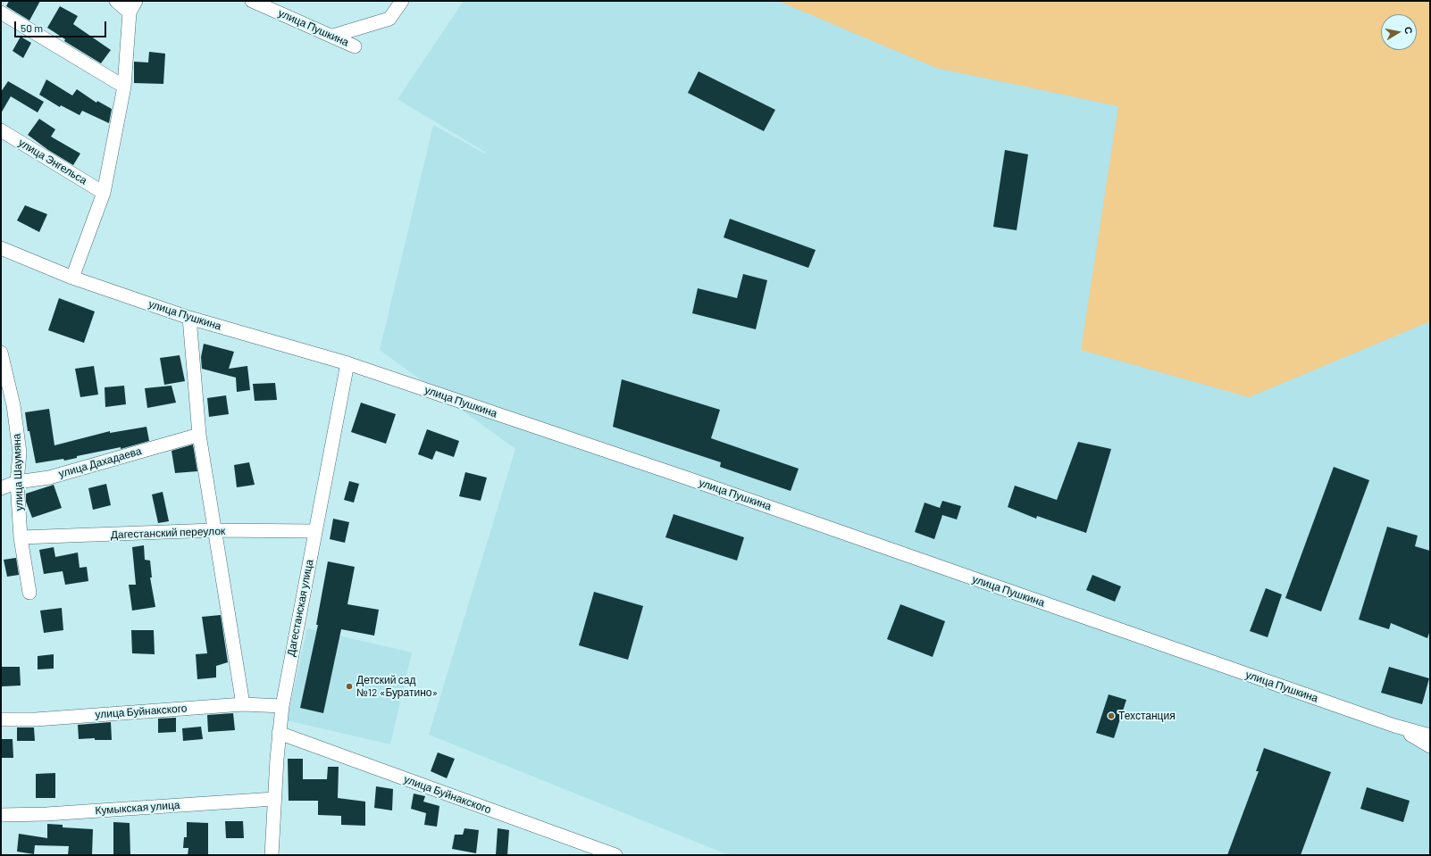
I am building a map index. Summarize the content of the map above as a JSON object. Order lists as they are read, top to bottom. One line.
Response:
{"streets":{"street":["улица Пушкина","улица Энгельса","улица Дахадаева","улица Шаумяна","Дагестанский переулок","Дагестанская улица","улица Буйнакского","Кумыкская улица"]},"crossings":[["улица Пушкина","Дагестанская улица"],["улица Дахадаева","улица Шаумяна"],["улица Шаумяна","Дагестанский переулок"],["Дагестанский переулок","Дагестанская улица"],["Дагестанская улица","улица Буйнакского"],["Дагестанская улица","Кумыкская улица"]],"places":["Детский сад №12 «Буратино»","Техстанция"],"scale_bar":"50 m","north":"right"}
